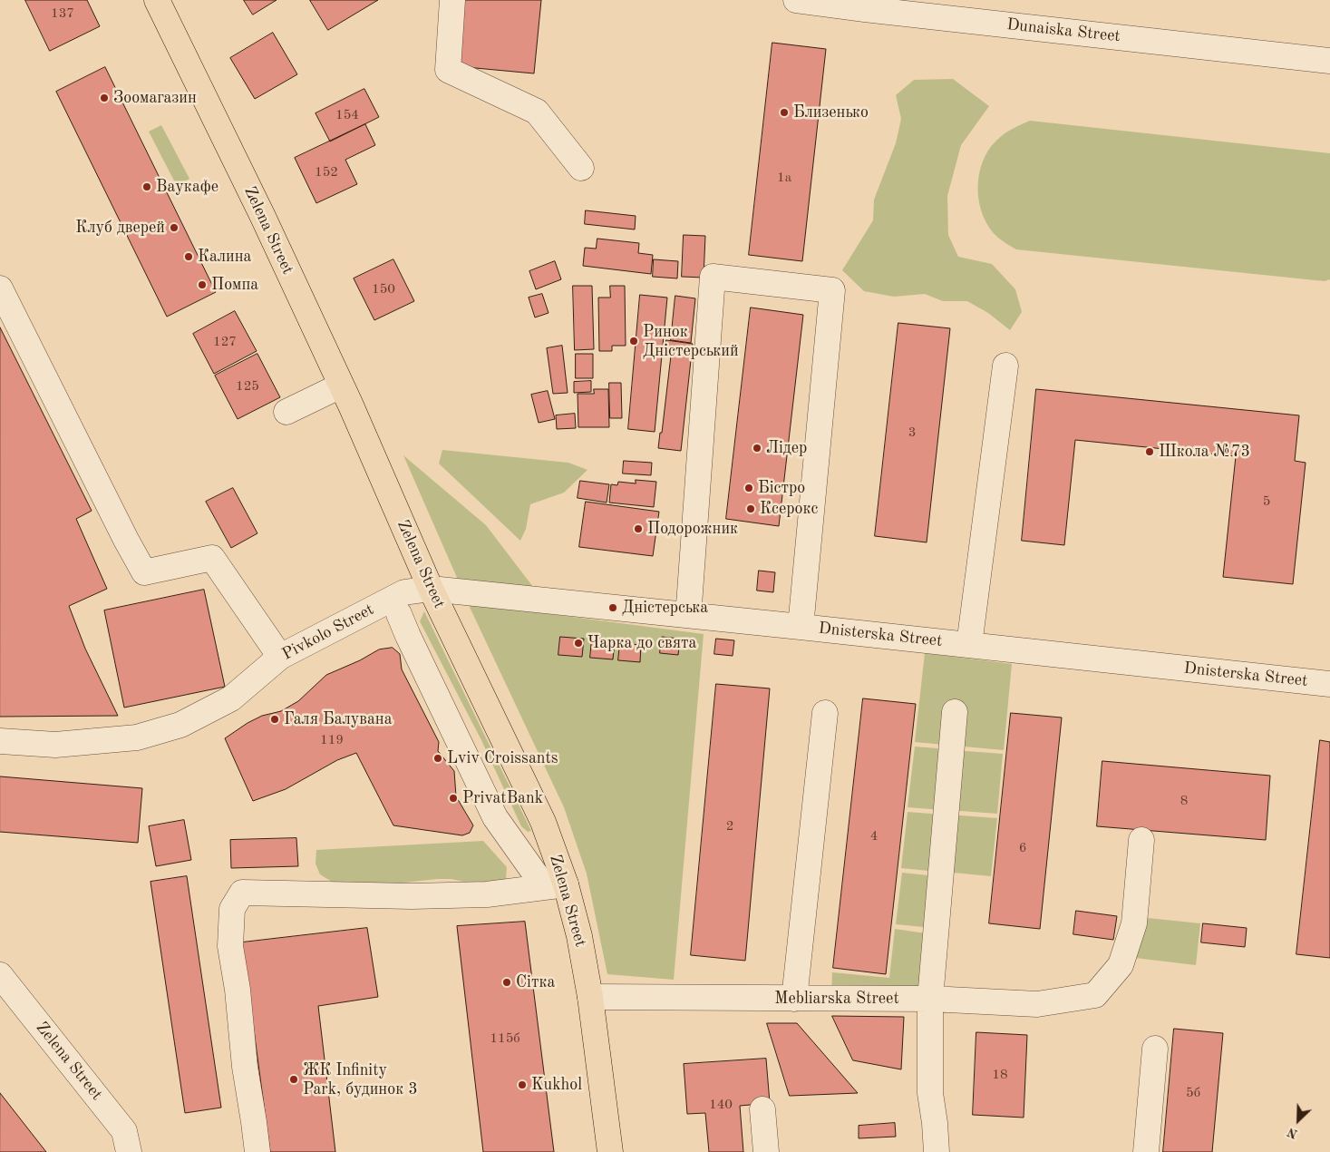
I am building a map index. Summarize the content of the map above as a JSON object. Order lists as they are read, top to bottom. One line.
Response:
{"streets":{"main road":["Zelena Street"],"street":["Dunaiska Street","Pivkolo Street","Dnisterska Street","Mebliarska Street"]},"crossings":[["Zelena Street","Pivkolo Street"],["Zelena Street","Dnisterska Street"],["Zelena Street","Mebliarska Street"],["Pivkolo Street","Dnisterska Street"]],"places":["Зоомагазин","Близенько","Ваукафе","Клуб дверей","Калина","Помпа","Ринок Дністерський","Лідер","Школа №73","Бістро","Ксерокс","Подорожник","Дністерська","Чарка до свята","Галя Балувана","Lviv Croissants","PrivatBank","Сітка","ЖК Infinity Park, будинок 3","Kukhol"],"house_numbers":["137","154","152","1а","150","127","125","3","5","119","8","2","4","6","115б","18","5б","140"],"north":"bottom left"}
